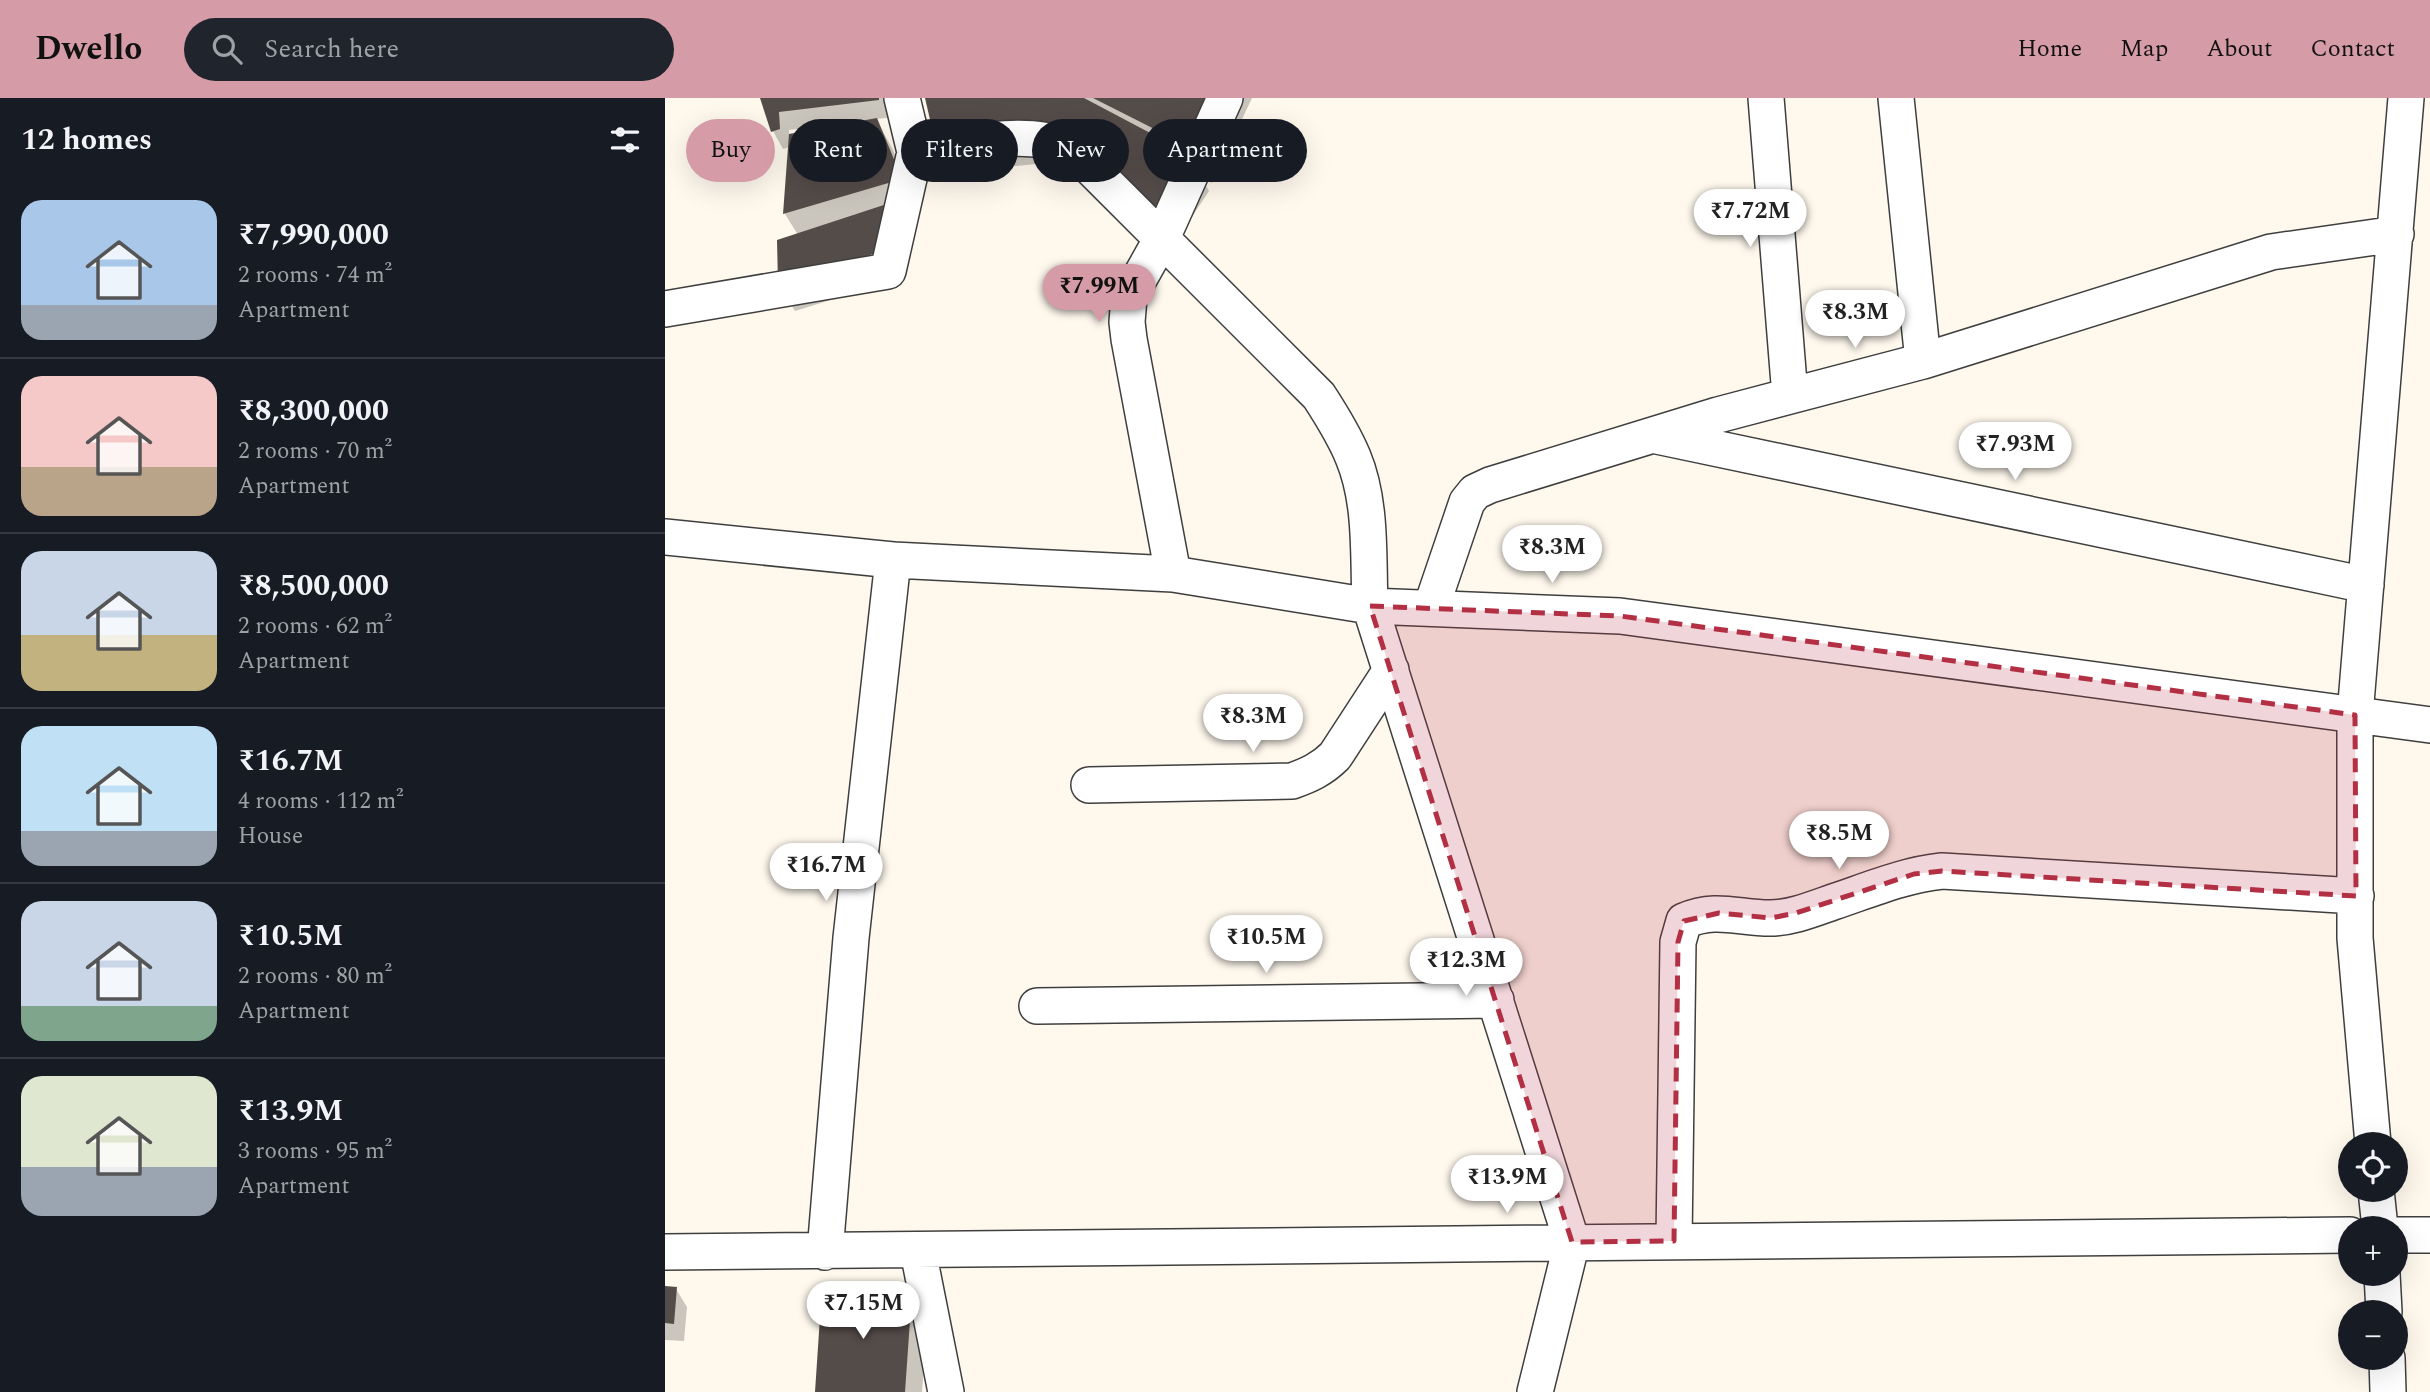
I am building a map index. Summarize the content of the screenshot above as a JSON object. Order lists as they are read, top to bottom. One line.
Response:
{"page":{"header":"Dwello","search":"Search here","nav":["Home","Map","About","Contact"],"heading":"12 homes","chip":["Buy","Rent","Filters","New","Apartment"],"list":[{"name":"₹7,990,000","note":"2 rooms · 74 m² · Apartment"},{"name":"₹8,300,000","note":"2 rooms · 70 m² · Apartment"},{"name":"₹8,500,000","note":"2 rooms · 62 m² · Apartment"},{"name":"₹16.7M","note":"4 rooms · 112 m² · House"},{"name":"₹10.5M","note":"2 rooms · 80 m² · Apartment"},{"name":"₹13.9M","note":"3 rooms · 95 m² · Apartment"}],"price":["₹7.72M","₹7.99M","₹8.3M","₹7.93M","₹8.3M","₹8.3M","₹8.5M","₹16.7M","₹10.5M","₹12.3M","₹13.9M","₹7.15M"],"map_buttons":["+","−"]}}
